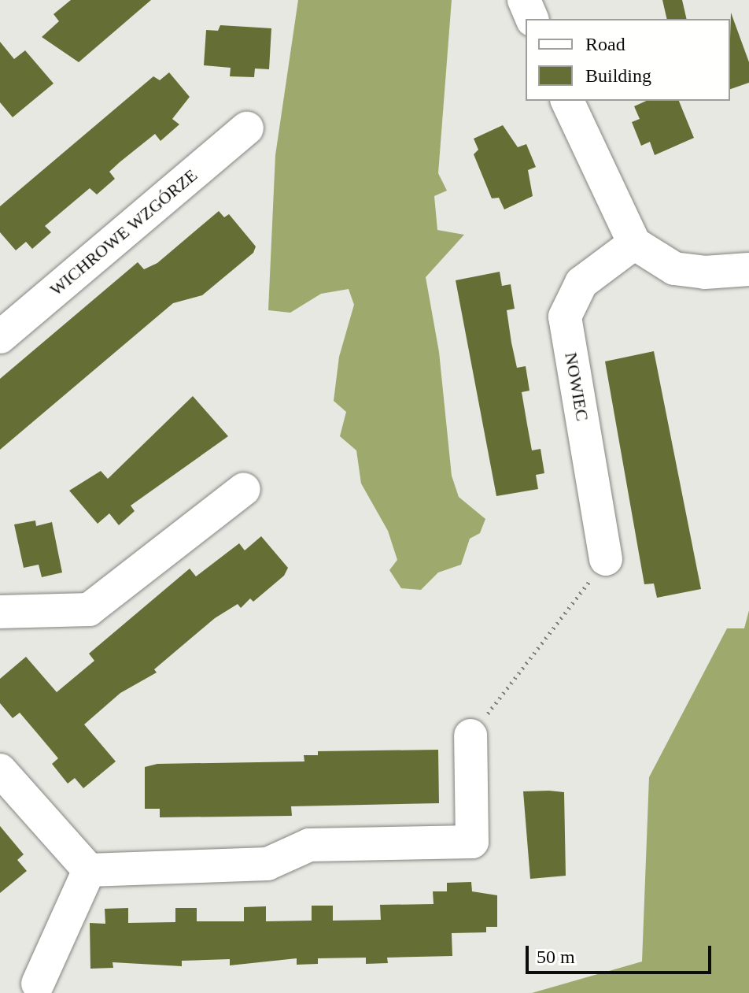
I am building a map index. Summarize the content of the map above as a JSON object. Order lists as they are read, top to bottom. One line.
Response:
{"streets":{"street":["WICHROWE WZGÓRZE","NOWIEC"]},"legend":["Road","Building"],"scale_bar":"50 m"}
